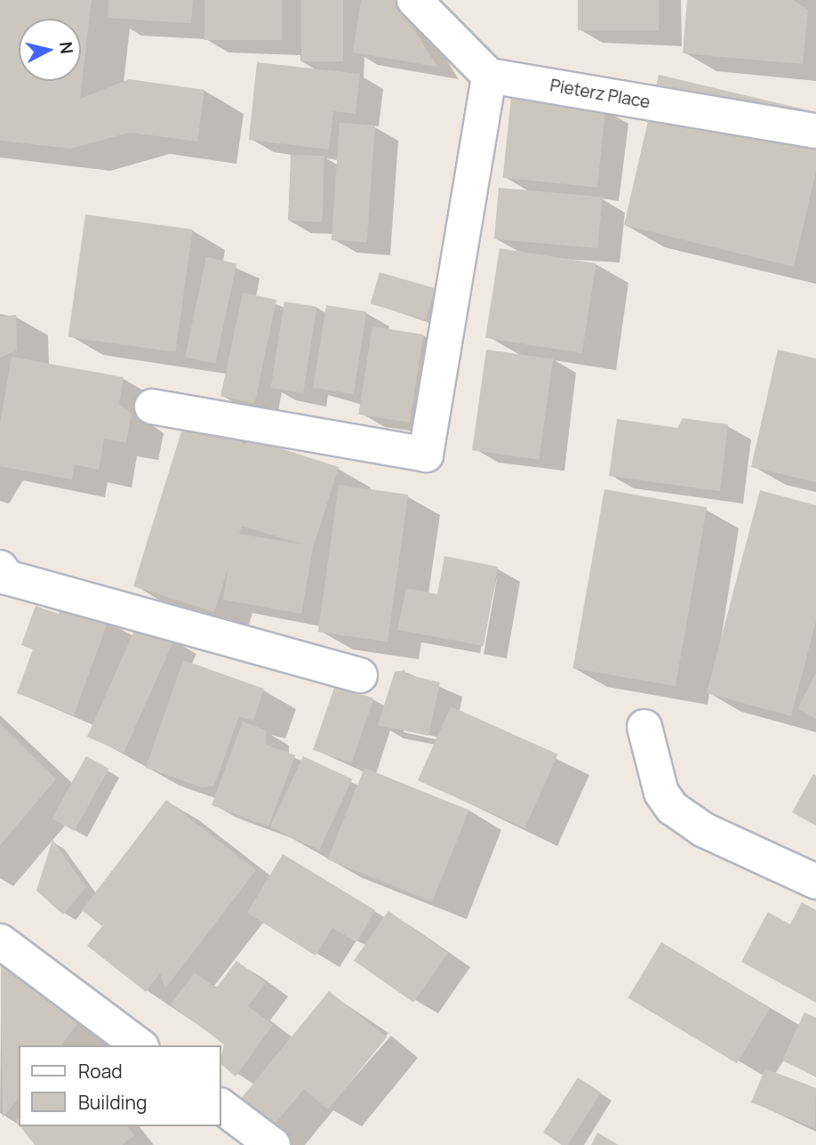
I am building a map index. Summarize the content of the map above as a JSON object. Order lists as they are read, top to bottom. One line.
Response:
{"streets":{"street":["Pieterz Place"]},"legend":["Road","Building"],"north":"right"}
